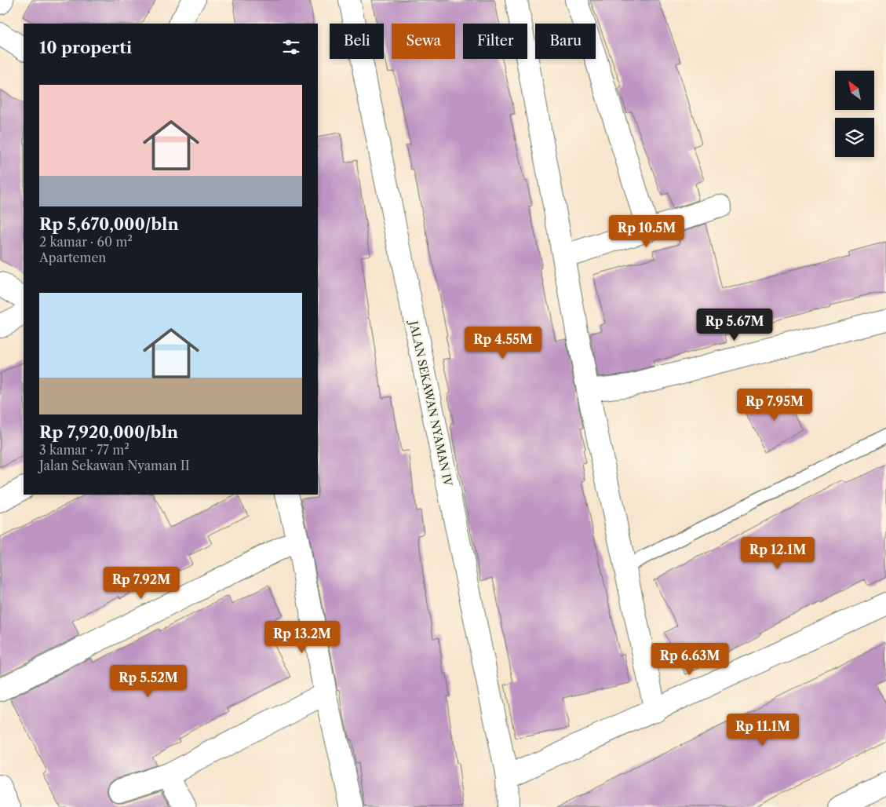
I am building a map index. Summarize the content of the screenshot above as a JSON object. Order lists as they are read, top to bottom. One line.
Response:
{"streets":{"street":["JALAN SEKAWAN NYAMAN IV"]},"north":"top left","page":{"chip":["Beli","Sewa","Filter","Baru"],"heading":"10 properti","list":[{"name":"Rp 5,670,000/bln","note":"2 kamar · 60 m² · Apartemen"},{"name":"Rp 7,920,000/bln","note":"3 kamar · 77 m² · Jalan Sekawan Nyaman II"}],"price":["Rp 10.5M","Rp 5.67M","Rp 4.55M","Rp 7.95M","Rp 12.1M","Rp 7.92M","Rp 13.2M","Rp 6.63M","Rp 5.52M","Rp 11.1M"]}}
